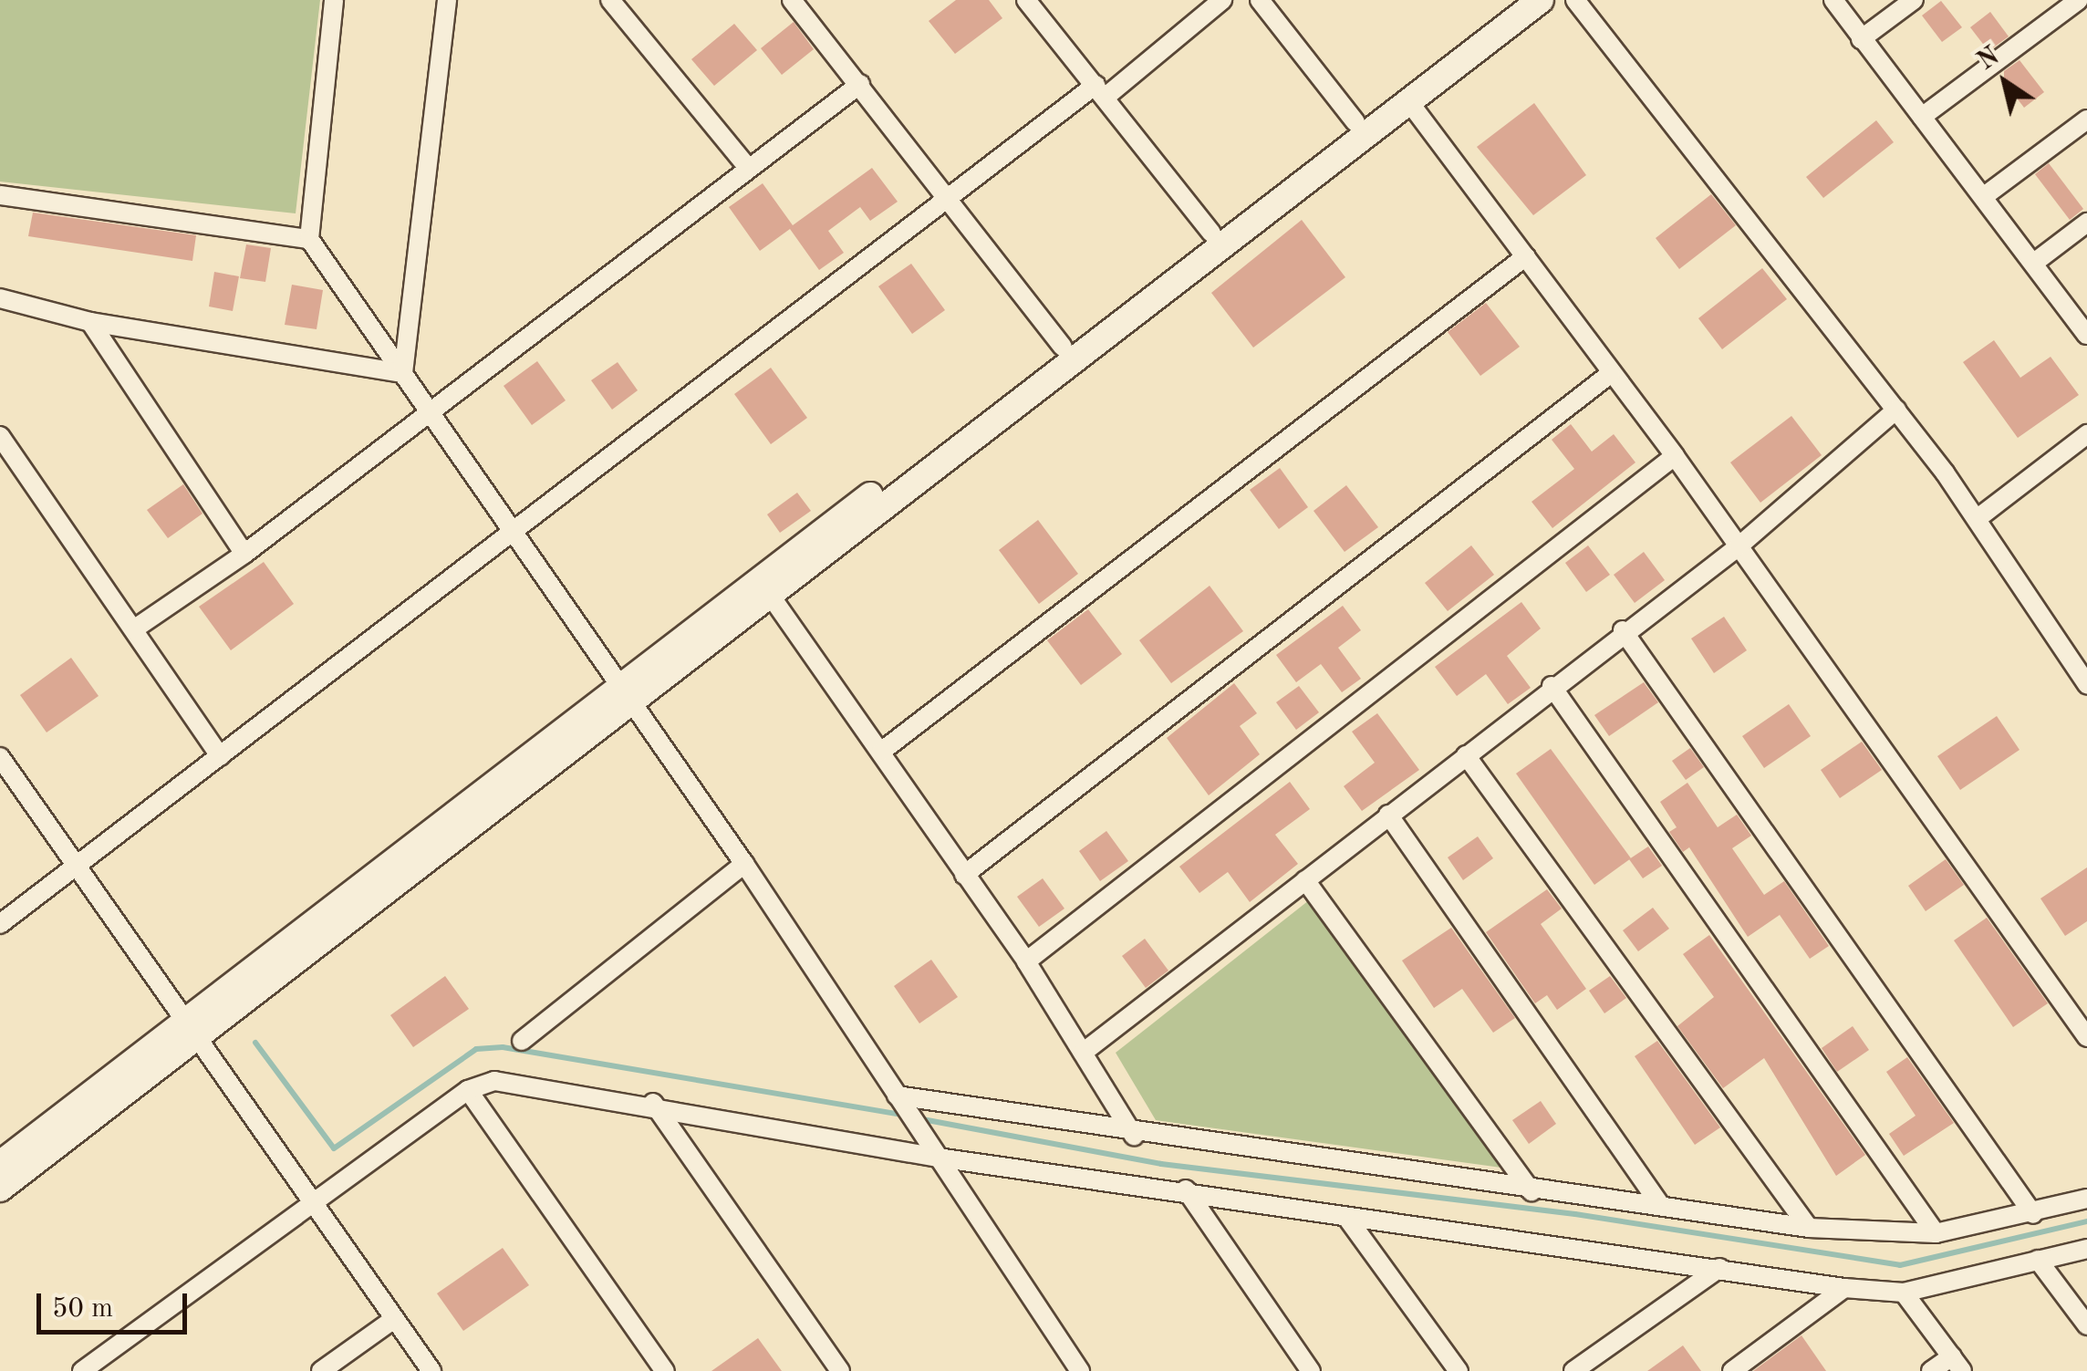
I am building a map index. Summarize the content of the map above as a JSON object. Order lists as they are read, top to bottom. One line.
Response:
{"scale_bar":"50 m","north":"top left"}
